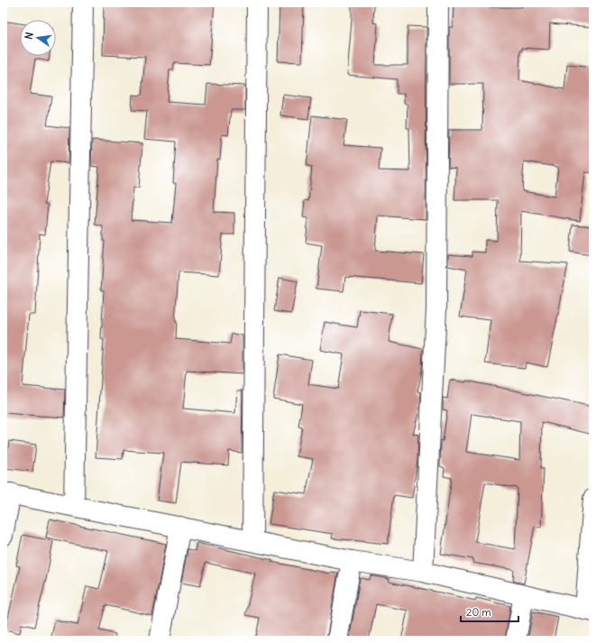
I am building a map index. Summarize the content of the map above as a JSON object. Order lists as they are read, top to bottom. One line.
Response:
{"scale_bar":"20 m","north":"left"}
